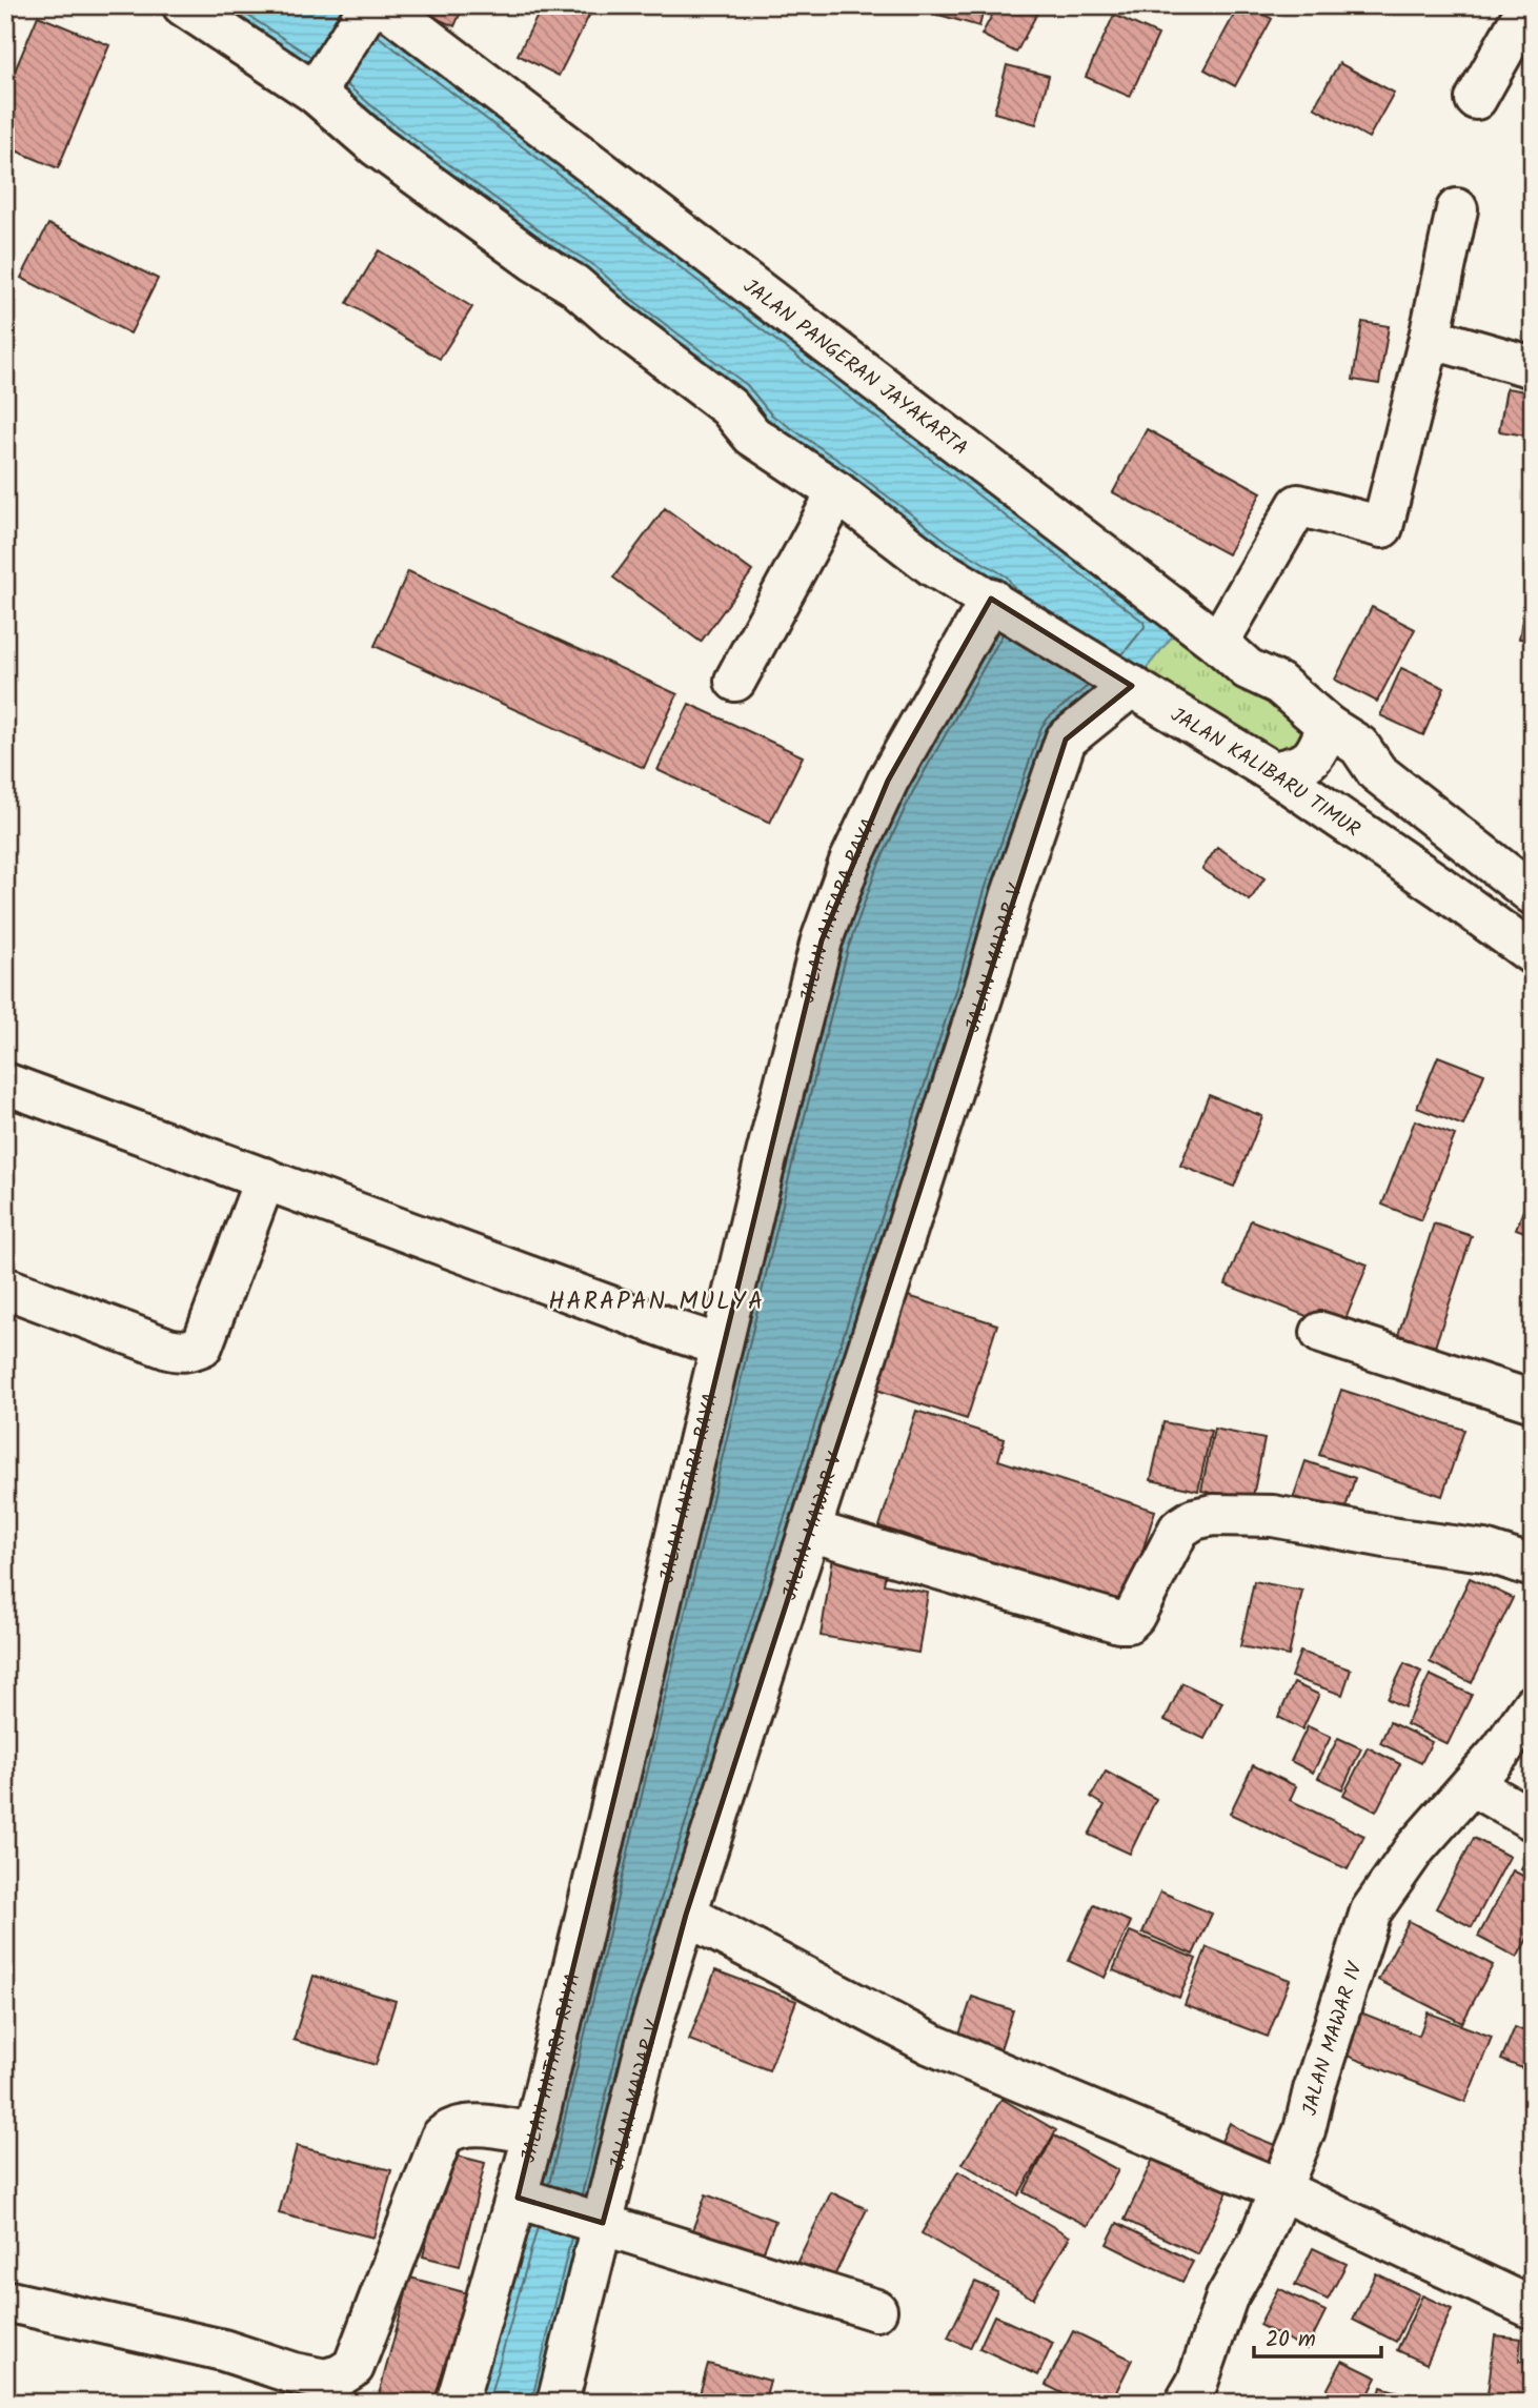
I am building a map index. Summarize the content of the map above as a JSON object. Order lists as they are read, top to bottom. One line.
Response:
{"streets":{"street":["JALAN PANGERAN JAYAKARTA","JALAN KALIBARU TIMUR","JALAN ANTARA RAYA","JALAN MAWAR V","JALAN MAWAR IV"]},"crossings":[["JALAN KALIBARU TIMUR","JALAN ANTARA RAYA"],["JALAN KALIBARU TIMUR","JALAN MAWAR V"]],"districts":["HARAPAN MULYA"],"scale_bar":"20 m"}
